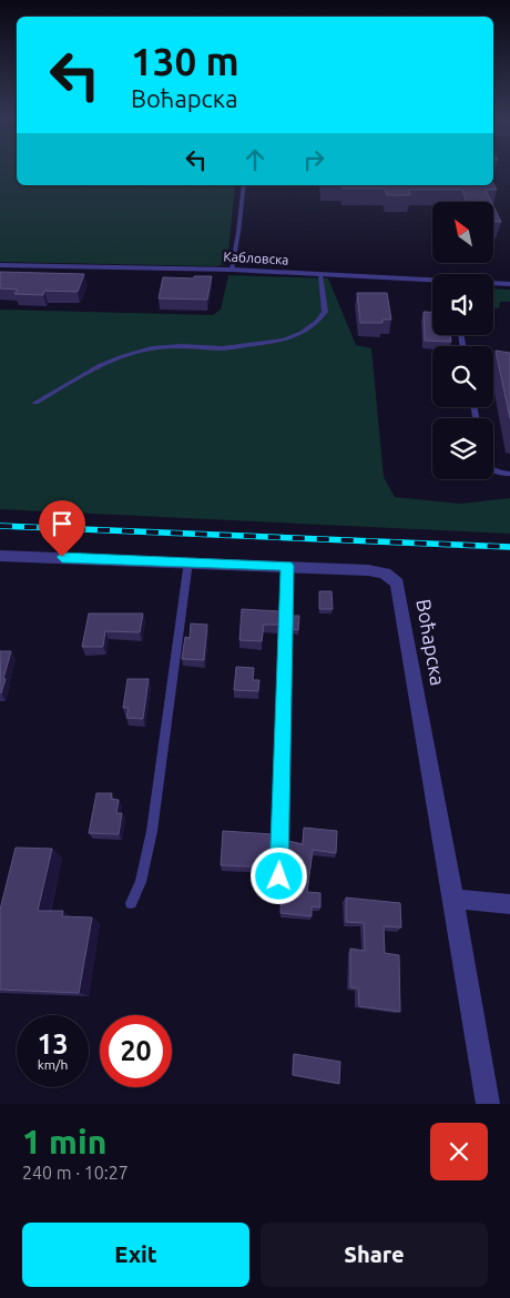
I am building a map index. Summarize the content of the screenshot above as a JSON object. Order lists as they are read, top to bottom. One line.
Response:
{"streets":{"street":["Кабловска","Воћарска"]},"north":"top left","page":{"turn":["130 m","Воћарска"],"speed":"13 km/h","limit":"20","heading":["1 min","240 m · 10:27"],"buttons":["Exit","Share"]}}
